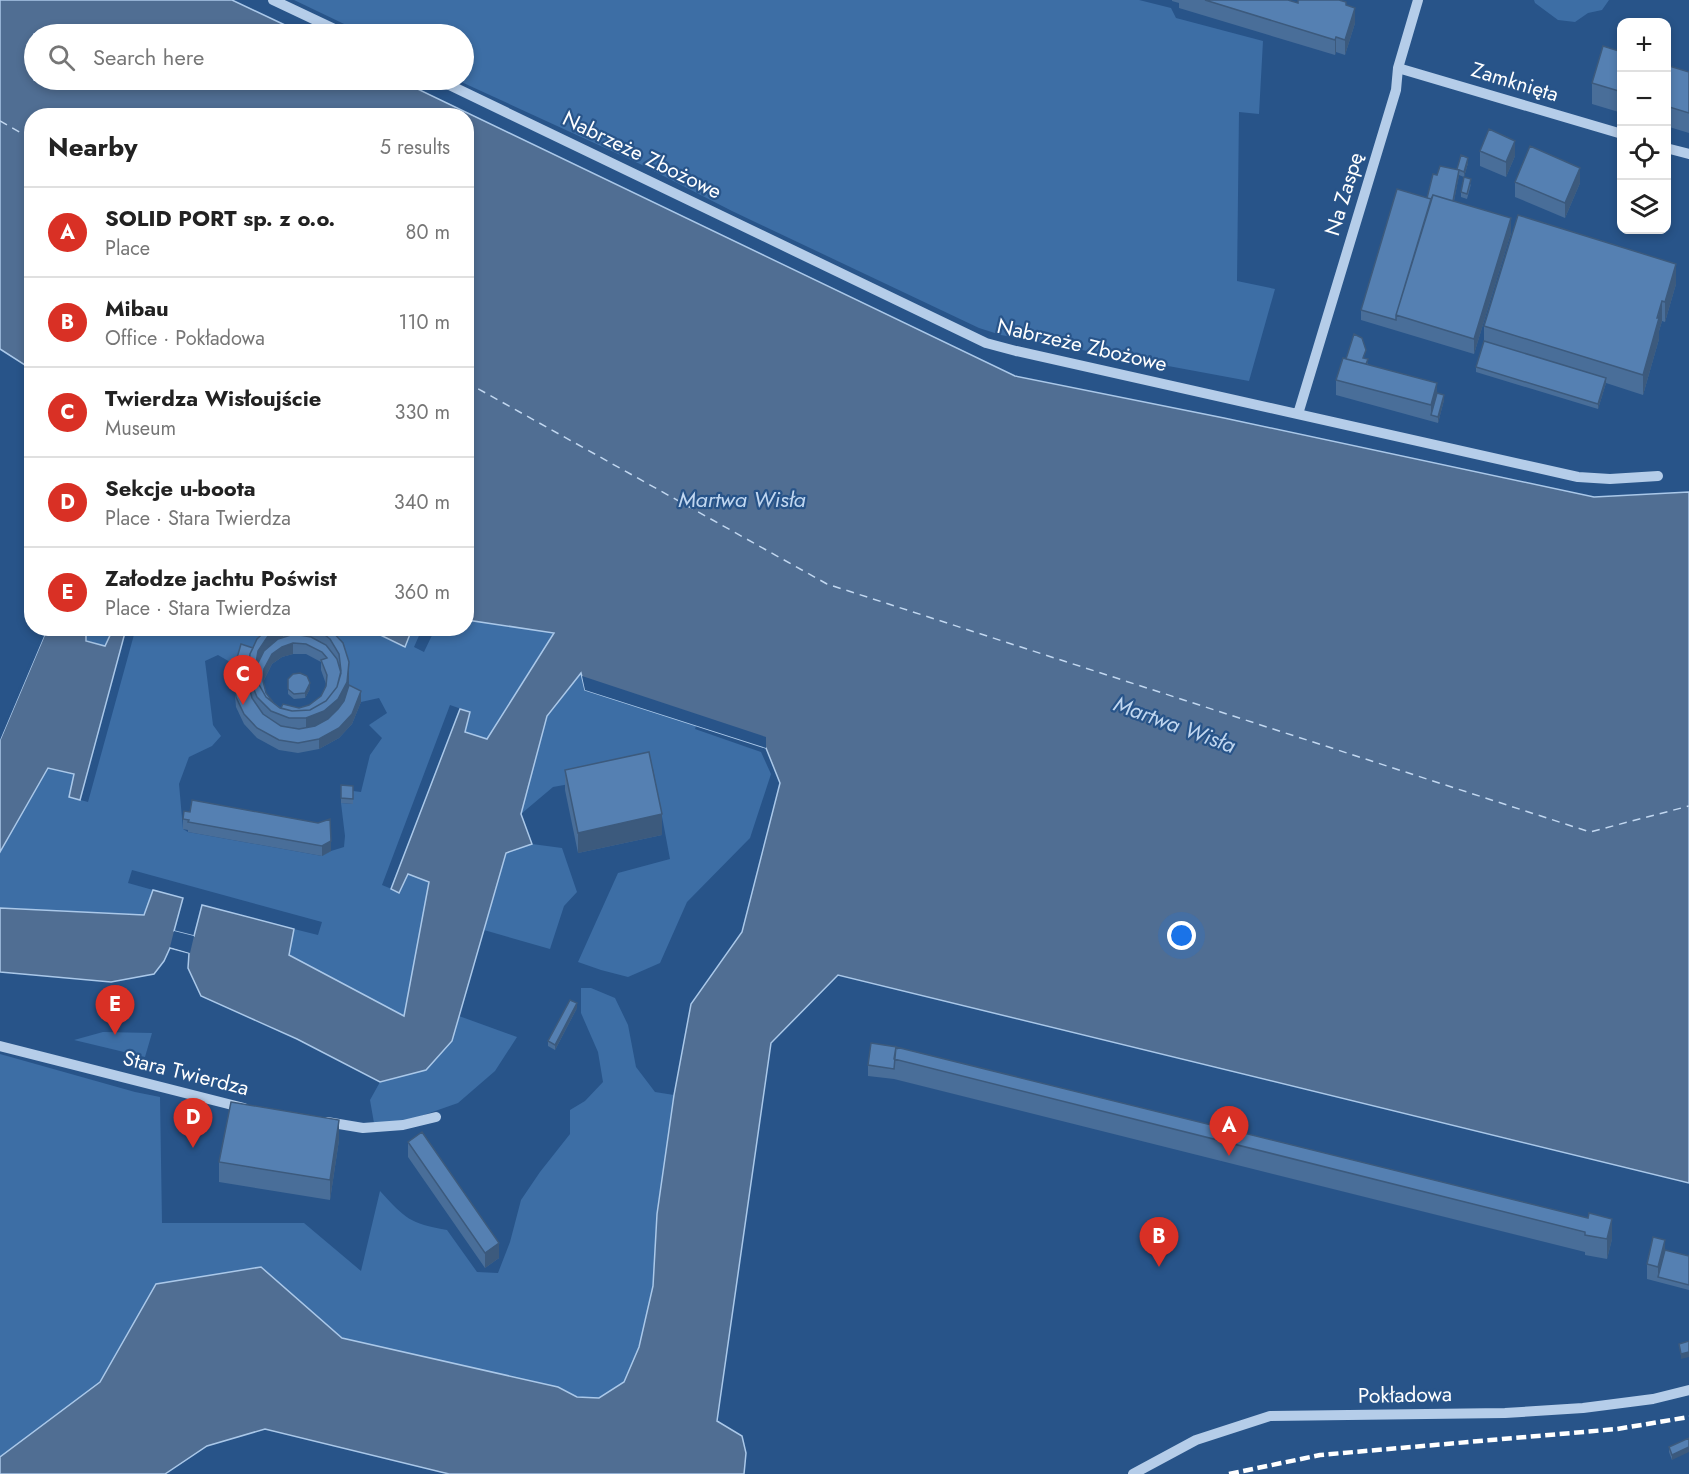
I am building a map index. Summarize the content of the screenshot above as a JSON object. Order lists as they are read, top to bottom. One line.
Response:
{"streets":{"street":["Zamknięta","Nabrzeże Zbożowe","Na Zaspę","Stara Twierdza","Pokładowa"]},"crossings":[["Zamknięta","Na Zaspę"],["Nabrzeże Zbożowe","Na Zaspę"]],"water":["Martwa Wisła"],"page":{"map_buttons":["+","−"],"search":"Search here","heading":["Nearby","5 results"],"list":[{"mark":"A","name":"SOLID PORT sp. z o.o.","note":"Place","value":"80 m"},{"mark":"B","name":"Mibau","note":"Office · Pokładowa","value":"110 m"},{"mark":"C","name":"Twierdza Wisłoujście","note":"Museum","value":"330 m"},{"mark":"D","name":"Sekcje u-boota","note":"Place · Stara Twierdza","value":"340 m"},{"mark":"E","name":"Załodze jachtu Poświst","note":"Place · Stara Twierdza","value":"360 m"}],"pins":["C","E","D","A","B"]}}
